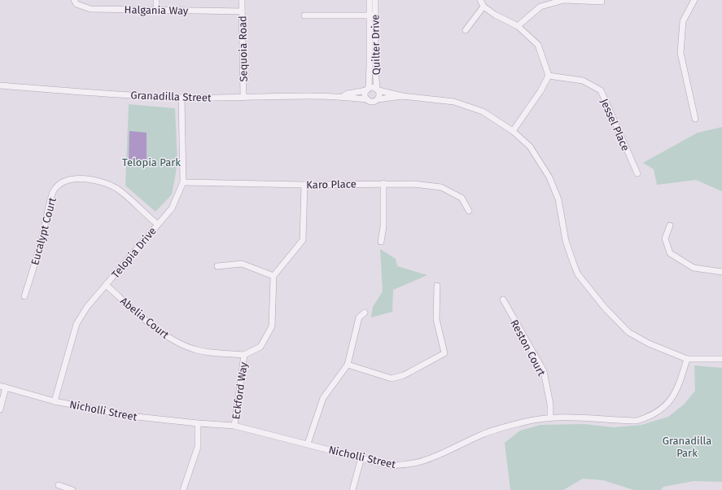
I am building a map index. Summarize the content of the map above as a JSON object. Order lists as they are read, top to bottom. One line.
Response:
{"streets":{"street":["Halgania Way","Quilter Drive","Sequoia Road","Granadilla Street","Jessel Place","Karo Place","Eucalypt Court","Telopia Drive","Abelia Court","Reston Court","Eckford Way","Nicholli Street"]},"crossings":[["Halgania Way","Sequoia Road"],["Quilter Drive","Granadilla Street"],["Sequoia Road","Granadilla Street"],["Granadilla Street","Telopia Drive"],["Karo Place","Telopia Drive"],["Eucalypt Court","Telopia Drive"],["Telopia Drive","Abelia Court"],["Telopia Drive","Nicholli Street"],["Abelia Court","Eckford Way"],["Reston Court","Nicholli Street"],["Eckford Way","Nicholli Street"]],"parks":["Telopia Park","Granadilla Park"]}
